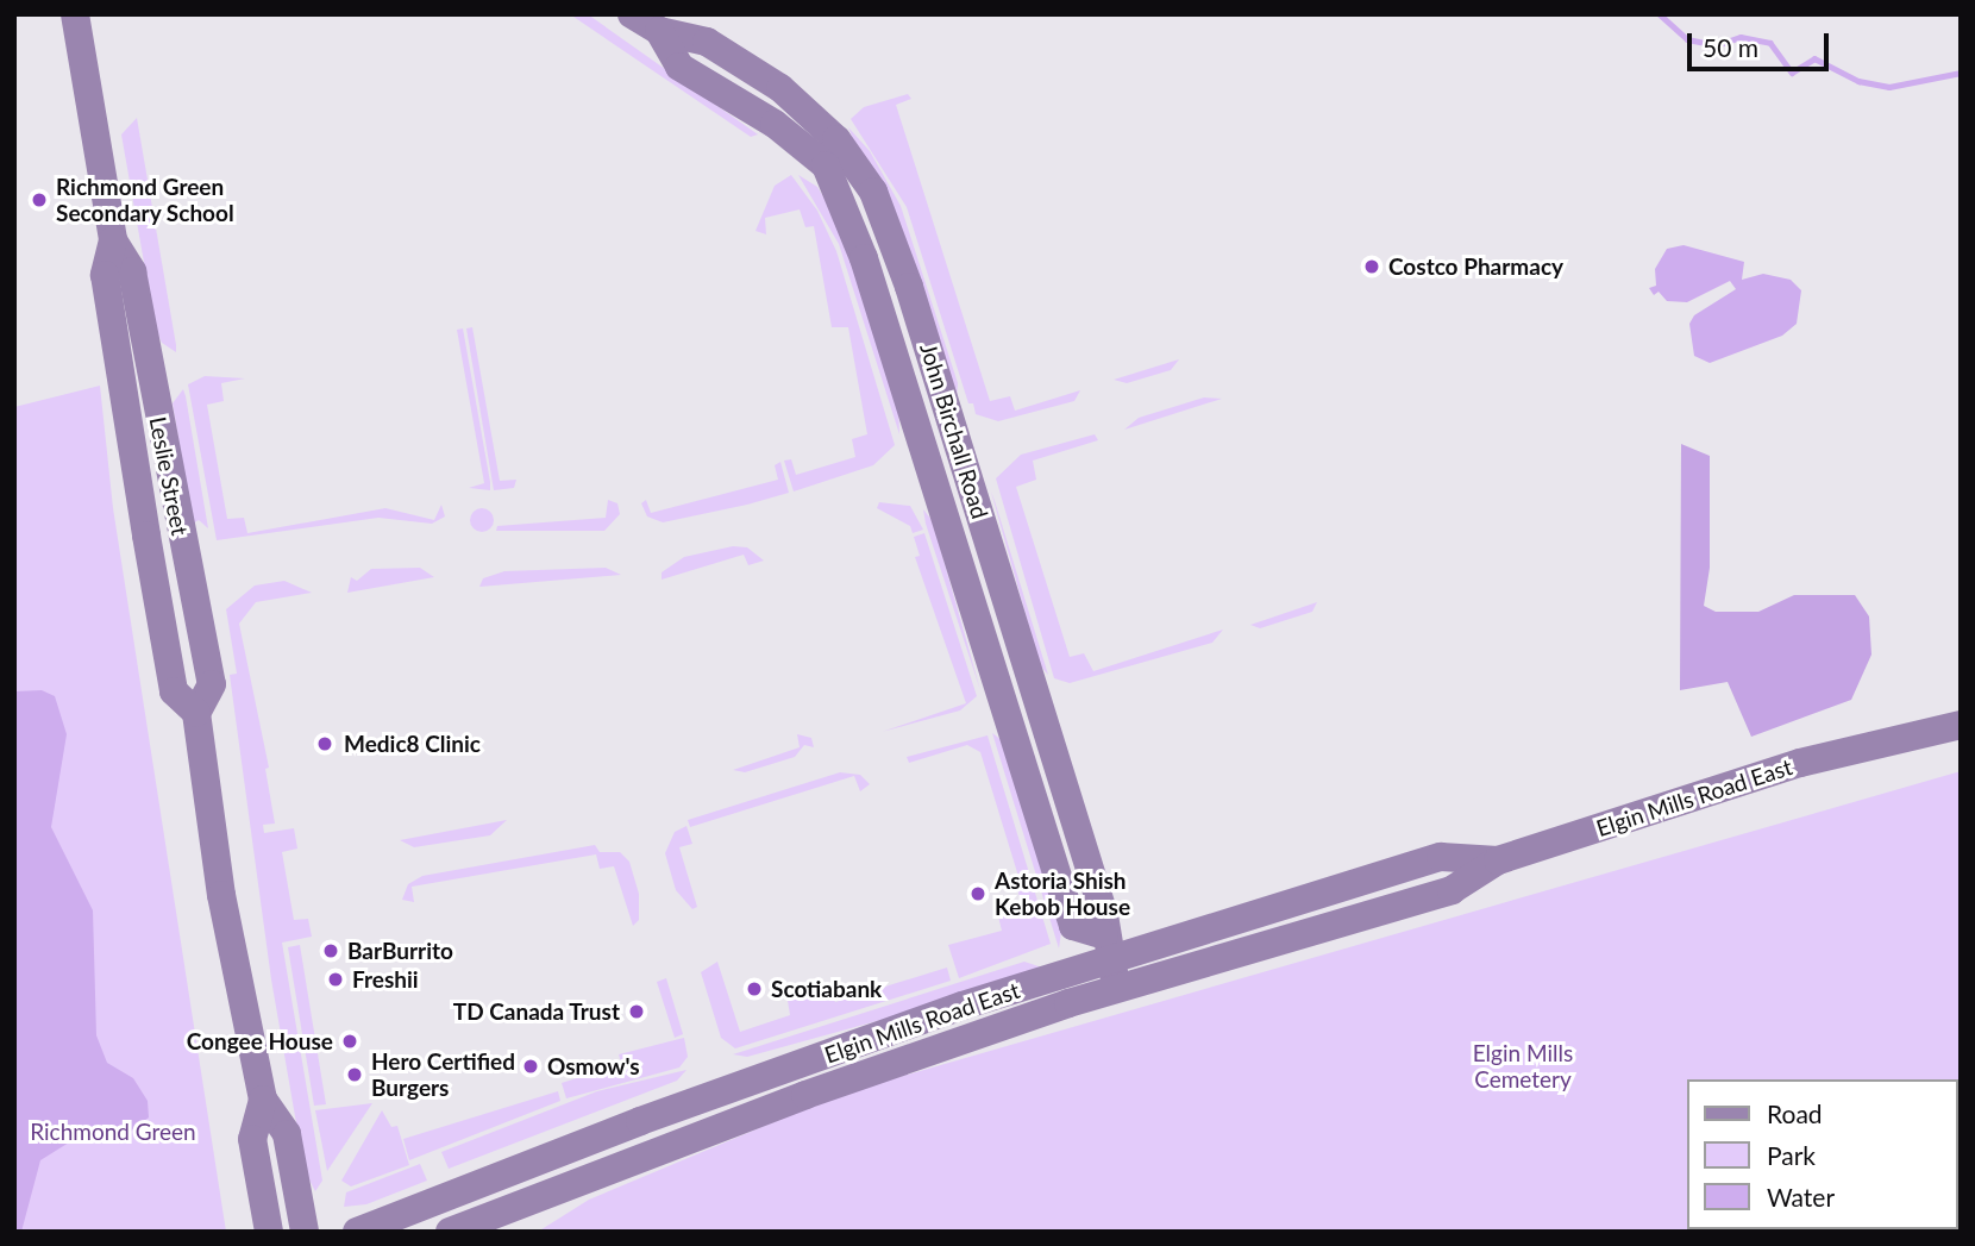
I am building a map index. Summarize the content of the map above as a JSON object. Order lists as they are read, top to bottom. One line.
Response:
{"streets":{"main road":["John Birchall Road","Leslie Street","Elgin Mills Road East"]},"crossings":[["John Birchall Road","Elgin Mills Road East"]],"parks":["Elgin Mills Cemetery","Richmond Green"],"places":["Richmond Green Secondary School","Costco Pharmacy","Medic8 Clinic","Astoria Shish Kebob House","BarBurrito","Freshii","Scotiabank","TD Canada Trust","Congee House","Osmow's","Hero Certified Burgers"],"legend":["Road","Park","Water"],"scale_bar":"50 m"}
